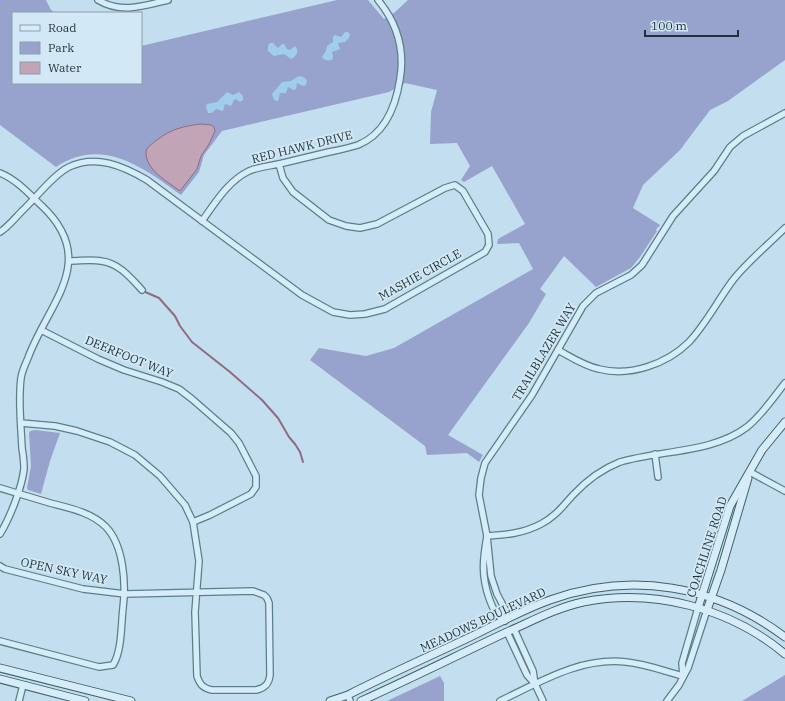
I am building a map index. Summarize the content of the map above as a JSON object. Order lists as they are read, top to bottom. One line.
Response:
{"streets":{"main road":["COACHLINE ROAD","MEADOWS BOULEVARD"],"street":["RED HAWK DRIVE","MASHIE CIRCLE","TRAILBLAZER WAY","DEERFOOT WAY","OPEN SKY WAY"]},"crossings":[["RED HAWK DRIVE","MASHIE CIRCLE"],["TRAILBLAZER WAY","MEADOWS BOULEVARD"],["COACHLINE ROAD","MEADOWS BOULEVARD"]],"legend":["Road","Park","Water"],"scale_bar":"100 m"}
